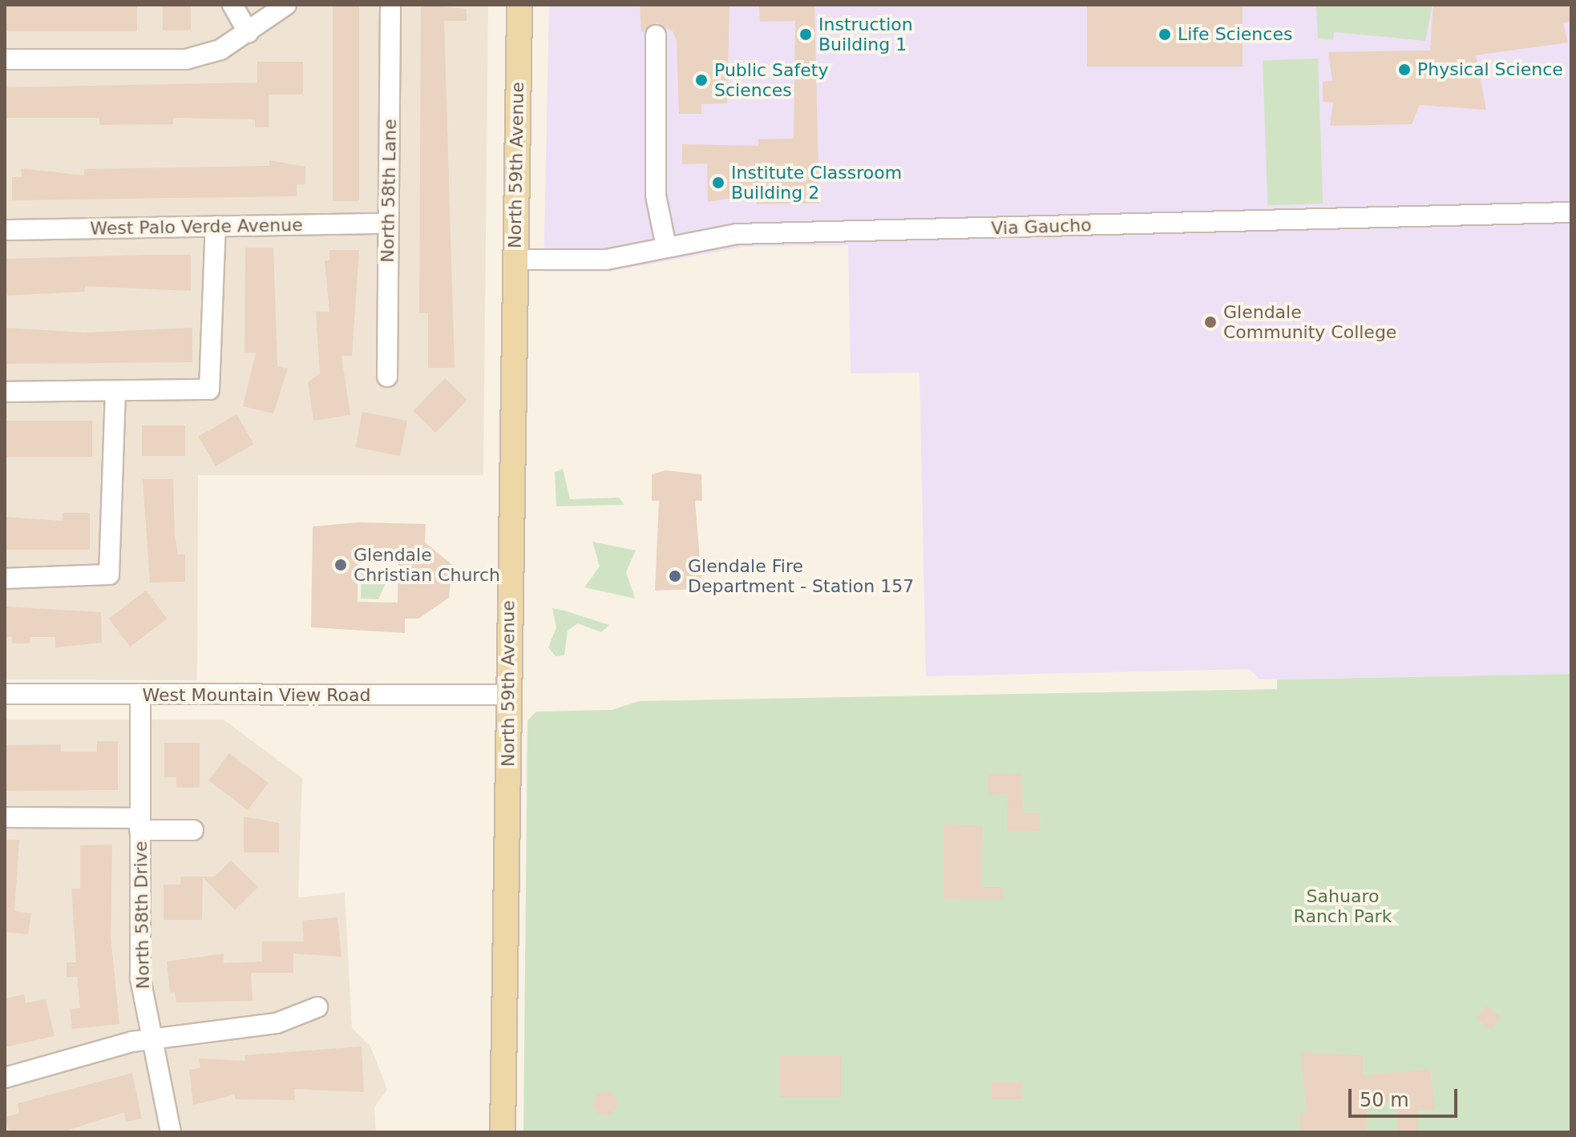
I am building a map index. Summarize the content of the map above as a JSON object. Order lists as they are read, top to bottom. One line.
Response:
{"streets":{"main road":["North 59th Avenue"],"street":["North 58th Lane","West Palo Verde Avenue","Via Gaucho","West Mountain View Road","North 58th Drive"]},"crossings":[["North 59th Avenue","Via Gaucho"],["North 59th Avenue","West Mountain View Road"],["North 58th Lane","West Palo Verde Avenue"],["West Mountain View Road","North 58th Drive"]],"parks":["Sahuaro Ranch Park"],"places":["Instruction Building 1","Life Sciences","Physical Science","Public Safety Sciences","Institute Classroom Building 2","Glendale Community College","Glendale Christian Church","Glendale Fire Department - Station 157"],"scale_bar":"50 m"}
